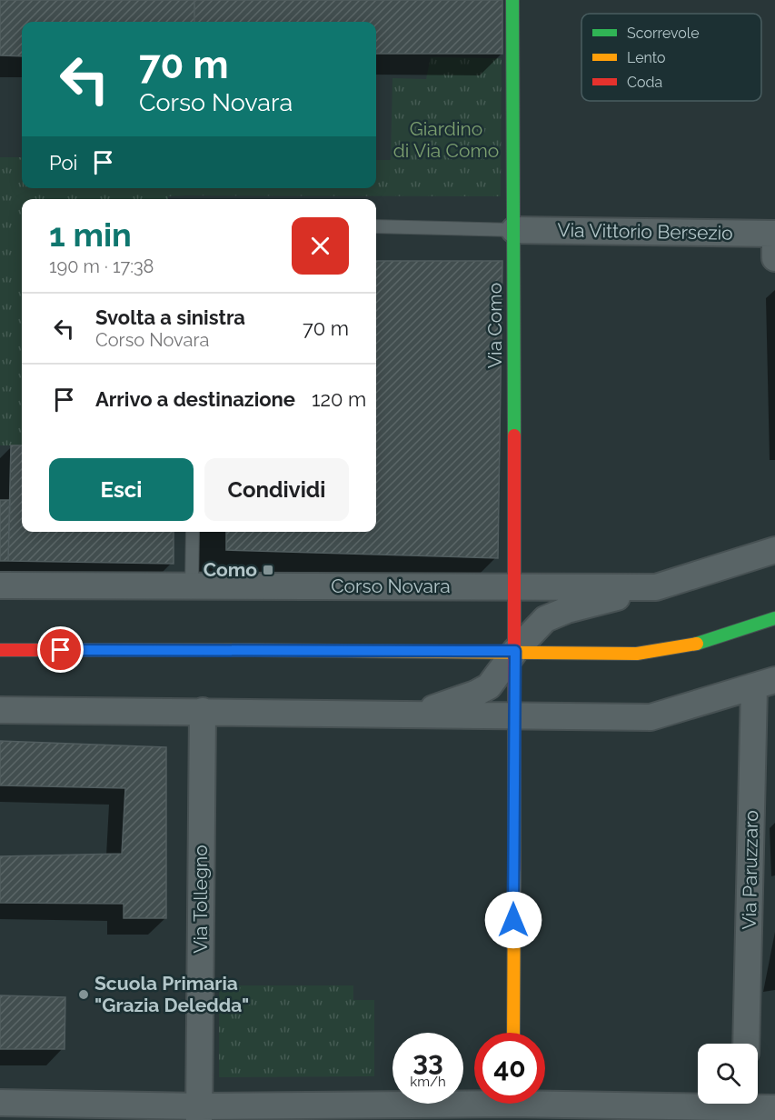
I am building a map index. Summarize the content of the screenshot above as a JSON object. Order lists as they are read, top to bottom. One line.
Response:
{"streets":{"street":["Via Vittorio Bersezio","Via Como","Corso Novara","Via Paruzzaro","Via Tollegno"]},"crossings":[["Via Vittorio Bersezio","Via Como"],["Via Como","Corso Novara"]],"parks":["Giardino di Via Como"],"places":{"transit":["Como"],"other":["Scuola Primaria \"Grazia Deledda\""]},"legend":["Scorrevole","Lento","Coda"],"page":{"turn":["70 m","Corso Novara"],"then":"Poi","heading":["1 min","190 m · 17:38"],"list":[{"name":"Svolta a sinistra","note":"Corso Novara","value":"70 m"},{"name":"Arrivo a destinazione","value":"120 m"}],"buttons":["Esci","Condividi"],"speed":"33 km/h","limit":"40"}}
